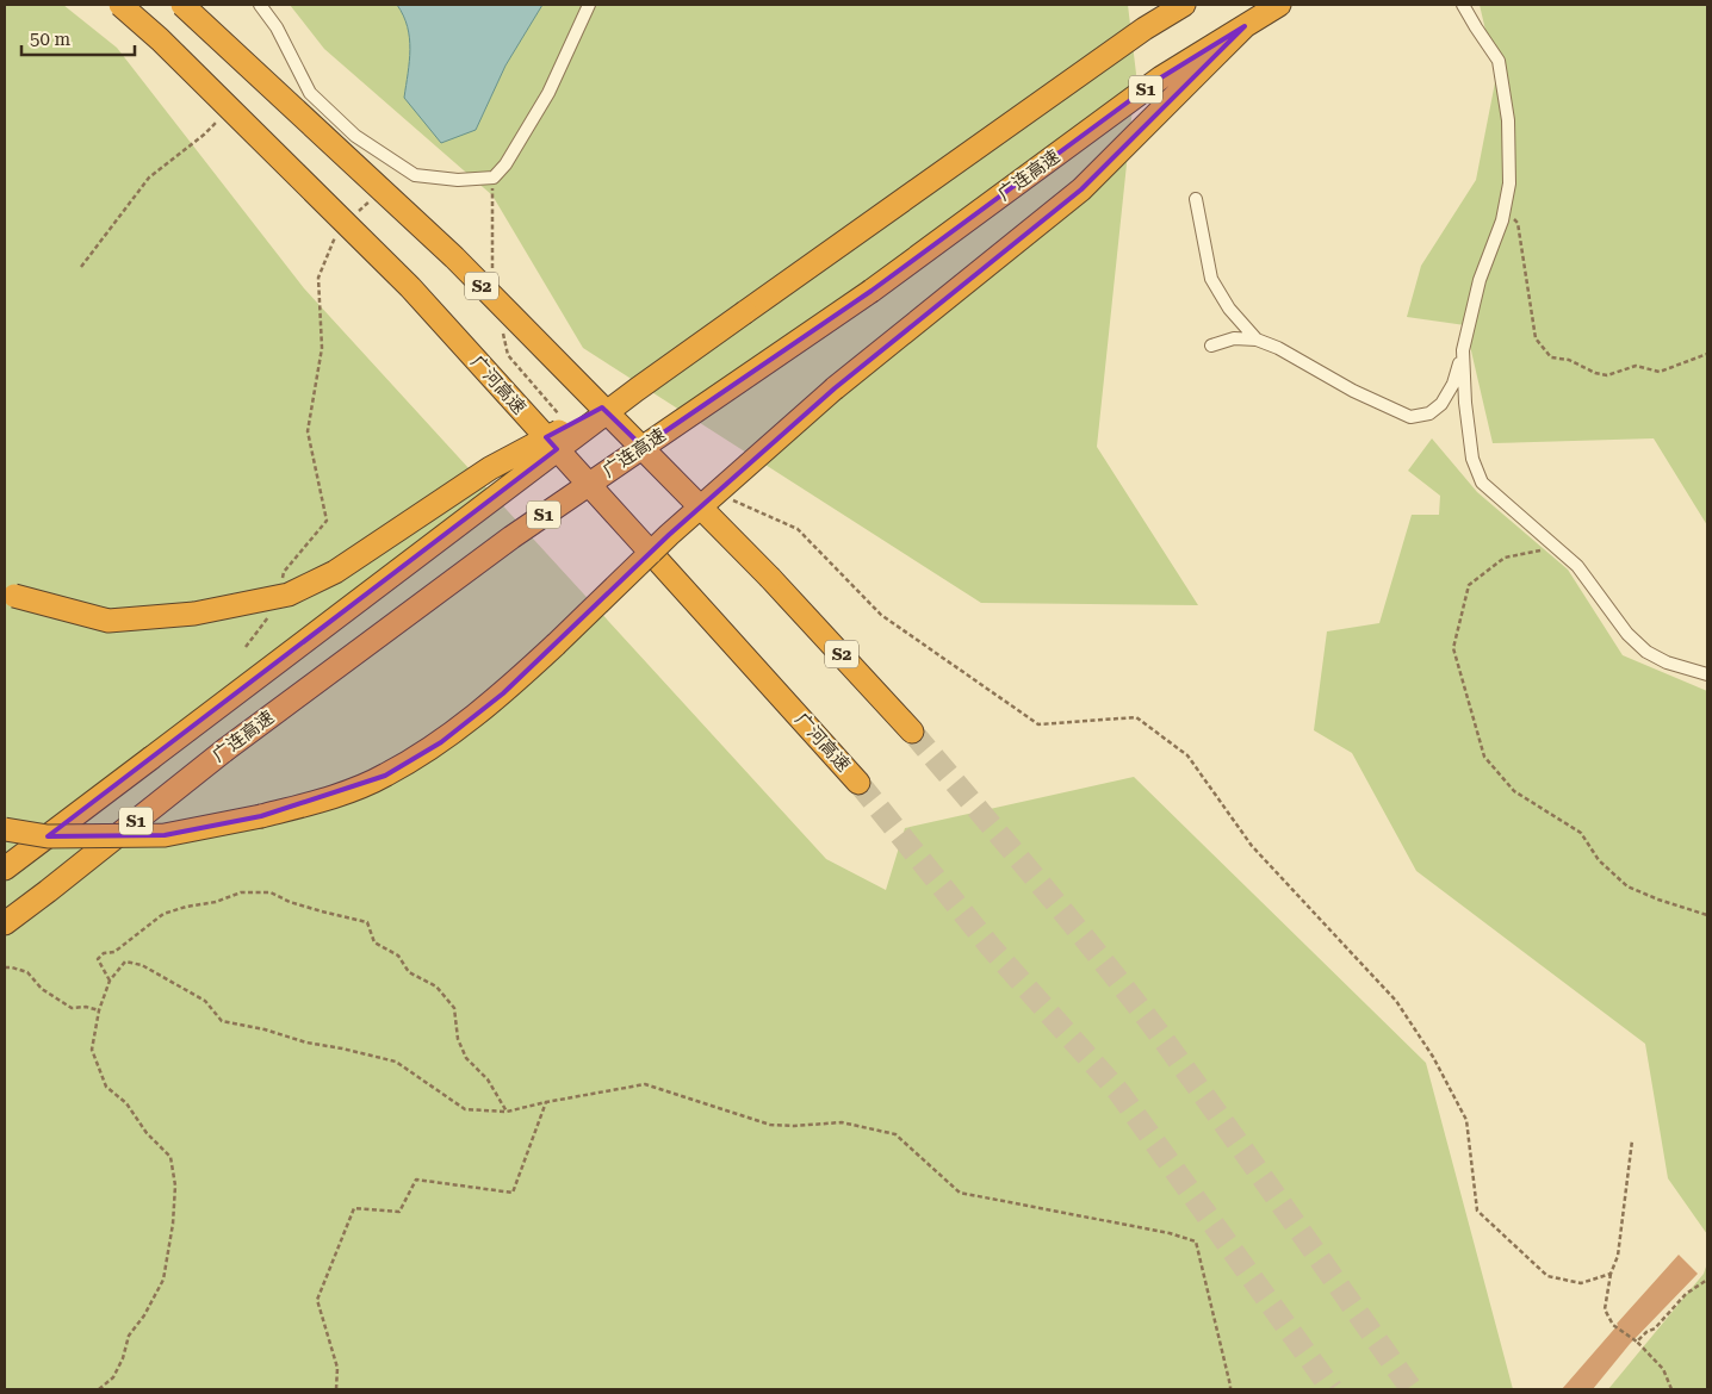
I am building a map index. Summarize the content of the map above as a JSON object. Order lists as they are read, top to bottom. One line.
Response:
{"streets":{"highway":["S1","广连高速","S2","广河高速"]},"scale_bar":"50 m"}
